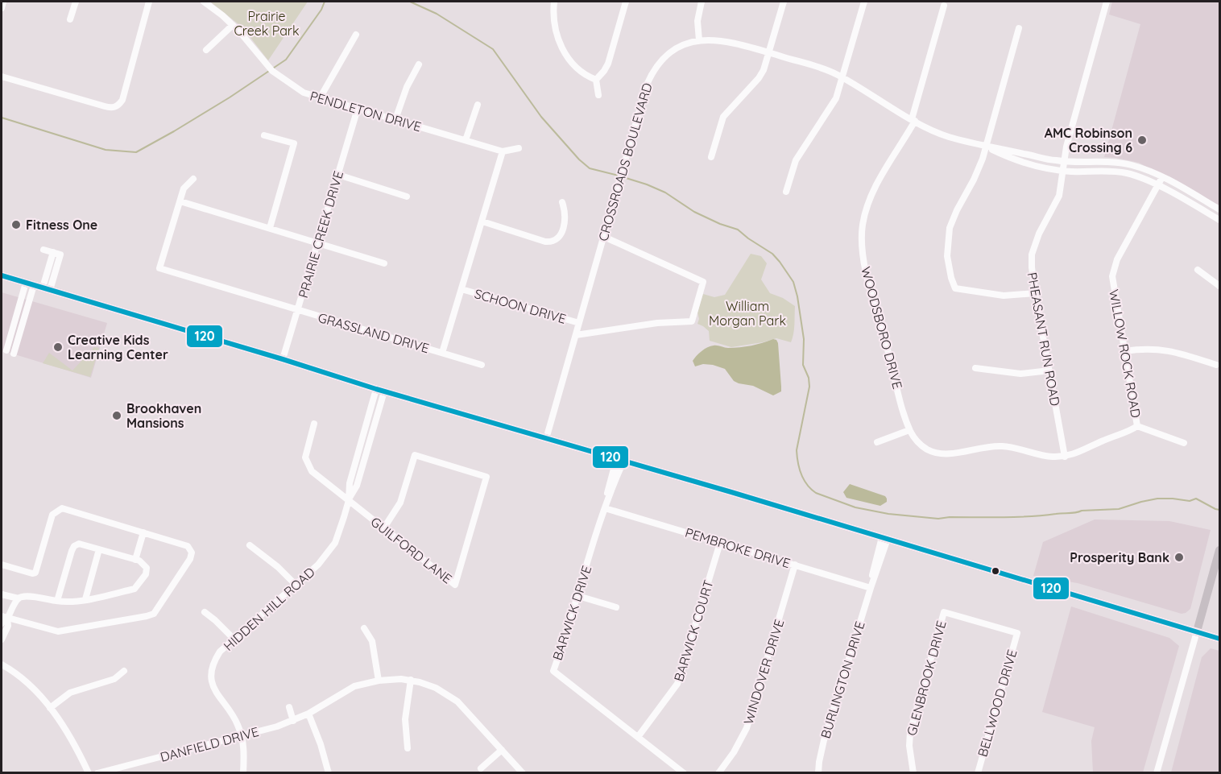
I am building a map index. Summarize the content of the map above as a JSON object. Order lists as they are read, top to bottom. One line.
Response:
{"streets":{"street":["PENDLETON DRIVE","CROSSROADS BOULEVARD","PRAIRIE CREEK DRIVE","SCHOON DRIVE","WOODSBORO DRIVE","GRASSLAND DRIVE","PHEASANT RUN ROAD","WILLOW ROCK ROAD","PEMBROKE DRIVE","GUILFORD LANE","HIDDEN HILL ROAD","BARWICK DRIVE","BARWICK COURT","WINDOVER DRIVE","GLENBROOK DRIVE","BURLINGTON DRIVE","BELLWOOD DRIVE","DANFIELD DRIVE"]},"crossings":[["PENDLETON DRIVE","PRAIRIE CREEK DRIVE"],["PENDLETON DRIVE","GRASSLAND DRIVE"],["CROSSROADS BOULEVARD","SCHOON DRIVE"],["CROSSROADS BOULEVARD","WOODSBORO DRIVE"],["CROSSROADS BOULEVARD","PHEASANT RUN ROAD"],["CROSSROADS BOULEVARD","WILLOW ROCK ROAD"],["PRAIRIE CREEK DRIVE","GRASSLAND DRIVE"],["SCHOON DRIVE","GRASSLAND DRIVE"],["WOODSBORO DRIVE","PHEASANT RUN ROAD"],["PEMBROKE DRIVE","BARWICK DRIVE"],["PEMBROKE DRIVE","BARWICK COURT"],["PEMBROKE DRIVE","WINDOVER DRIVE"],["PEMBROKE DRIVE","BURLINGTON DRIVE"],["GUILFORD LANE","HIDDEN HILL ROAD"],["HIDDEN HILL ROAD","DANFIELD DRIVE"],["BARWICK DRIVE","BARWICK COURT"],["GLENBROOK DRIVE","BELLWOOD DRIVE"]],"parks":["Prairie Creek Park","William Morgan Park"],"places":["AMC Robinson Crossing 6","Fitness One","Creative Kids Learning Center","Brookhaven Mansions","Prosperity Bank"],"lines":["transit line 120"]}
